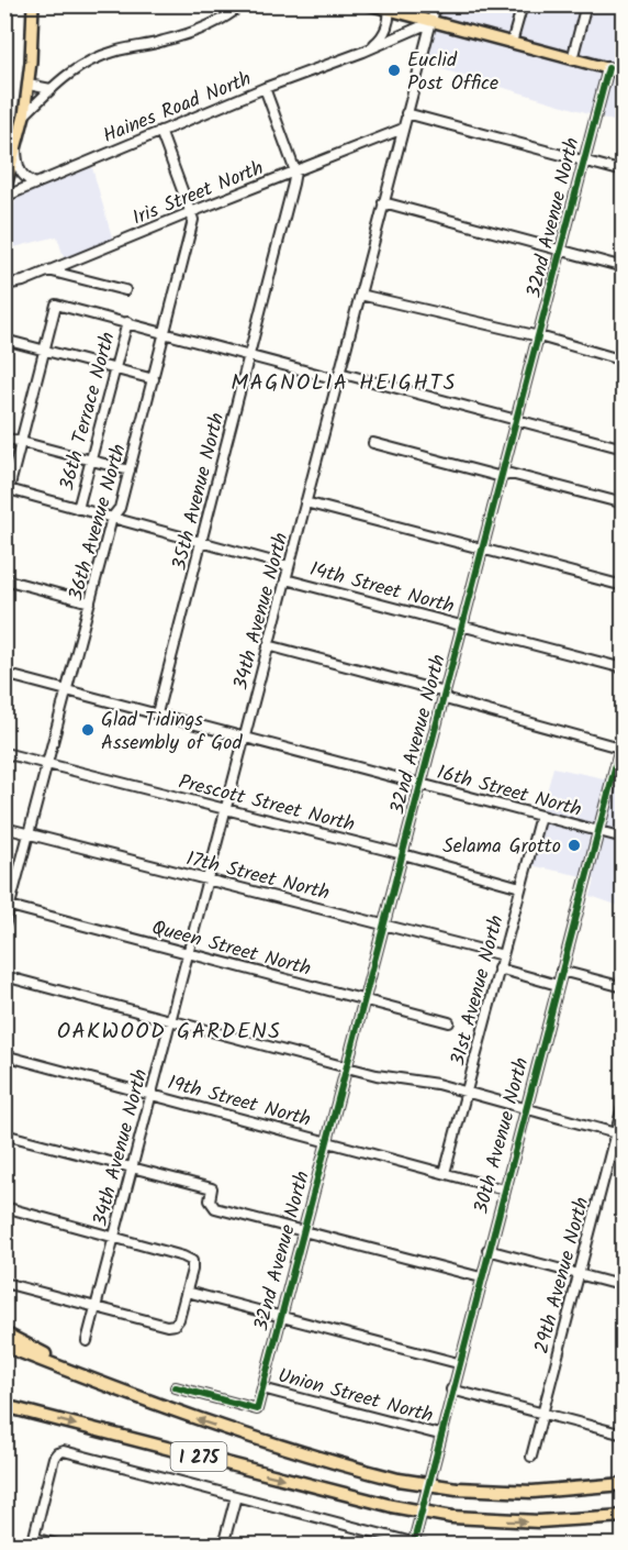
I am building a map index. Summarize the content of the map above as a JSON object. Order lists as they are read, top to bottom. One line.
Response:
{"streets":{"highway":["I 275"],"street":["Haines Road North","Iris Street North","32nd Avenue North","36th Terrace North","35th Avenue North","36th Avenue North","14th Street North","34th Avenue North","16th Street North","Prescott Street North","17th Street North","Queen Street North","31st Avenue North","19th Street North","30th Avenue North","29th Avenue North","Union Street North"]},"crossings":[["Haines Road North","36th Avenue North"],["Haines Road North","34th Avenue North"],["Iris Street North","35th Avenue North"],["Iris Street North","36th Avenue North"],["Iris Street North","34th Avenue North"],["32nd Avenue North","14th Street North"],["32nd Avenue North","16th Street North"],["32nd Avenue North","Prescott Street North"],["32nd Avenue North","17th Street North"],["32nd Avenue North","Queen Street North"],["32nd Avenue North","19th Street North"],["32nd Avenue North","Union Street North"],["36th Terrace North","14th Street North"],["35th Avenue North","14th Street North"],["35th Avenue North","16th Street North"],["36th Avenue North","14th Street North"],["36th Avenue North","16th Street North"],["36th Avenue North","Prescott Street North"],["36th Avenue North","17th Street North"],["36th Avenue North","Queen Street North"],["14th Street North","34th Avenue North"],["34th Avenue North","16th Street North"],["34th Avenue North","Prescott Street North"],["34th Avenue North","17th Street North"],["34th Avenue North","Queen Street North"],["34th Avenue North","19th Street North"],["16th Street North","31st Avenue North"],["16th Street North","30th Avenue North"],["Prescott Street North","31st Avenue North"],["17th Street North","31st Avenue North"],["31st Avenue North","19th Street North"],["19th Street North","30th Avenue North"],["30th Avenue North","Union Street North"]],"districts":["MAGNOLIA HEIGHTS","OAKWOOD GARDENS"],"places":["Euclid Post Office","Glad Tidings Assembly of God","Selama Grotto"]}
